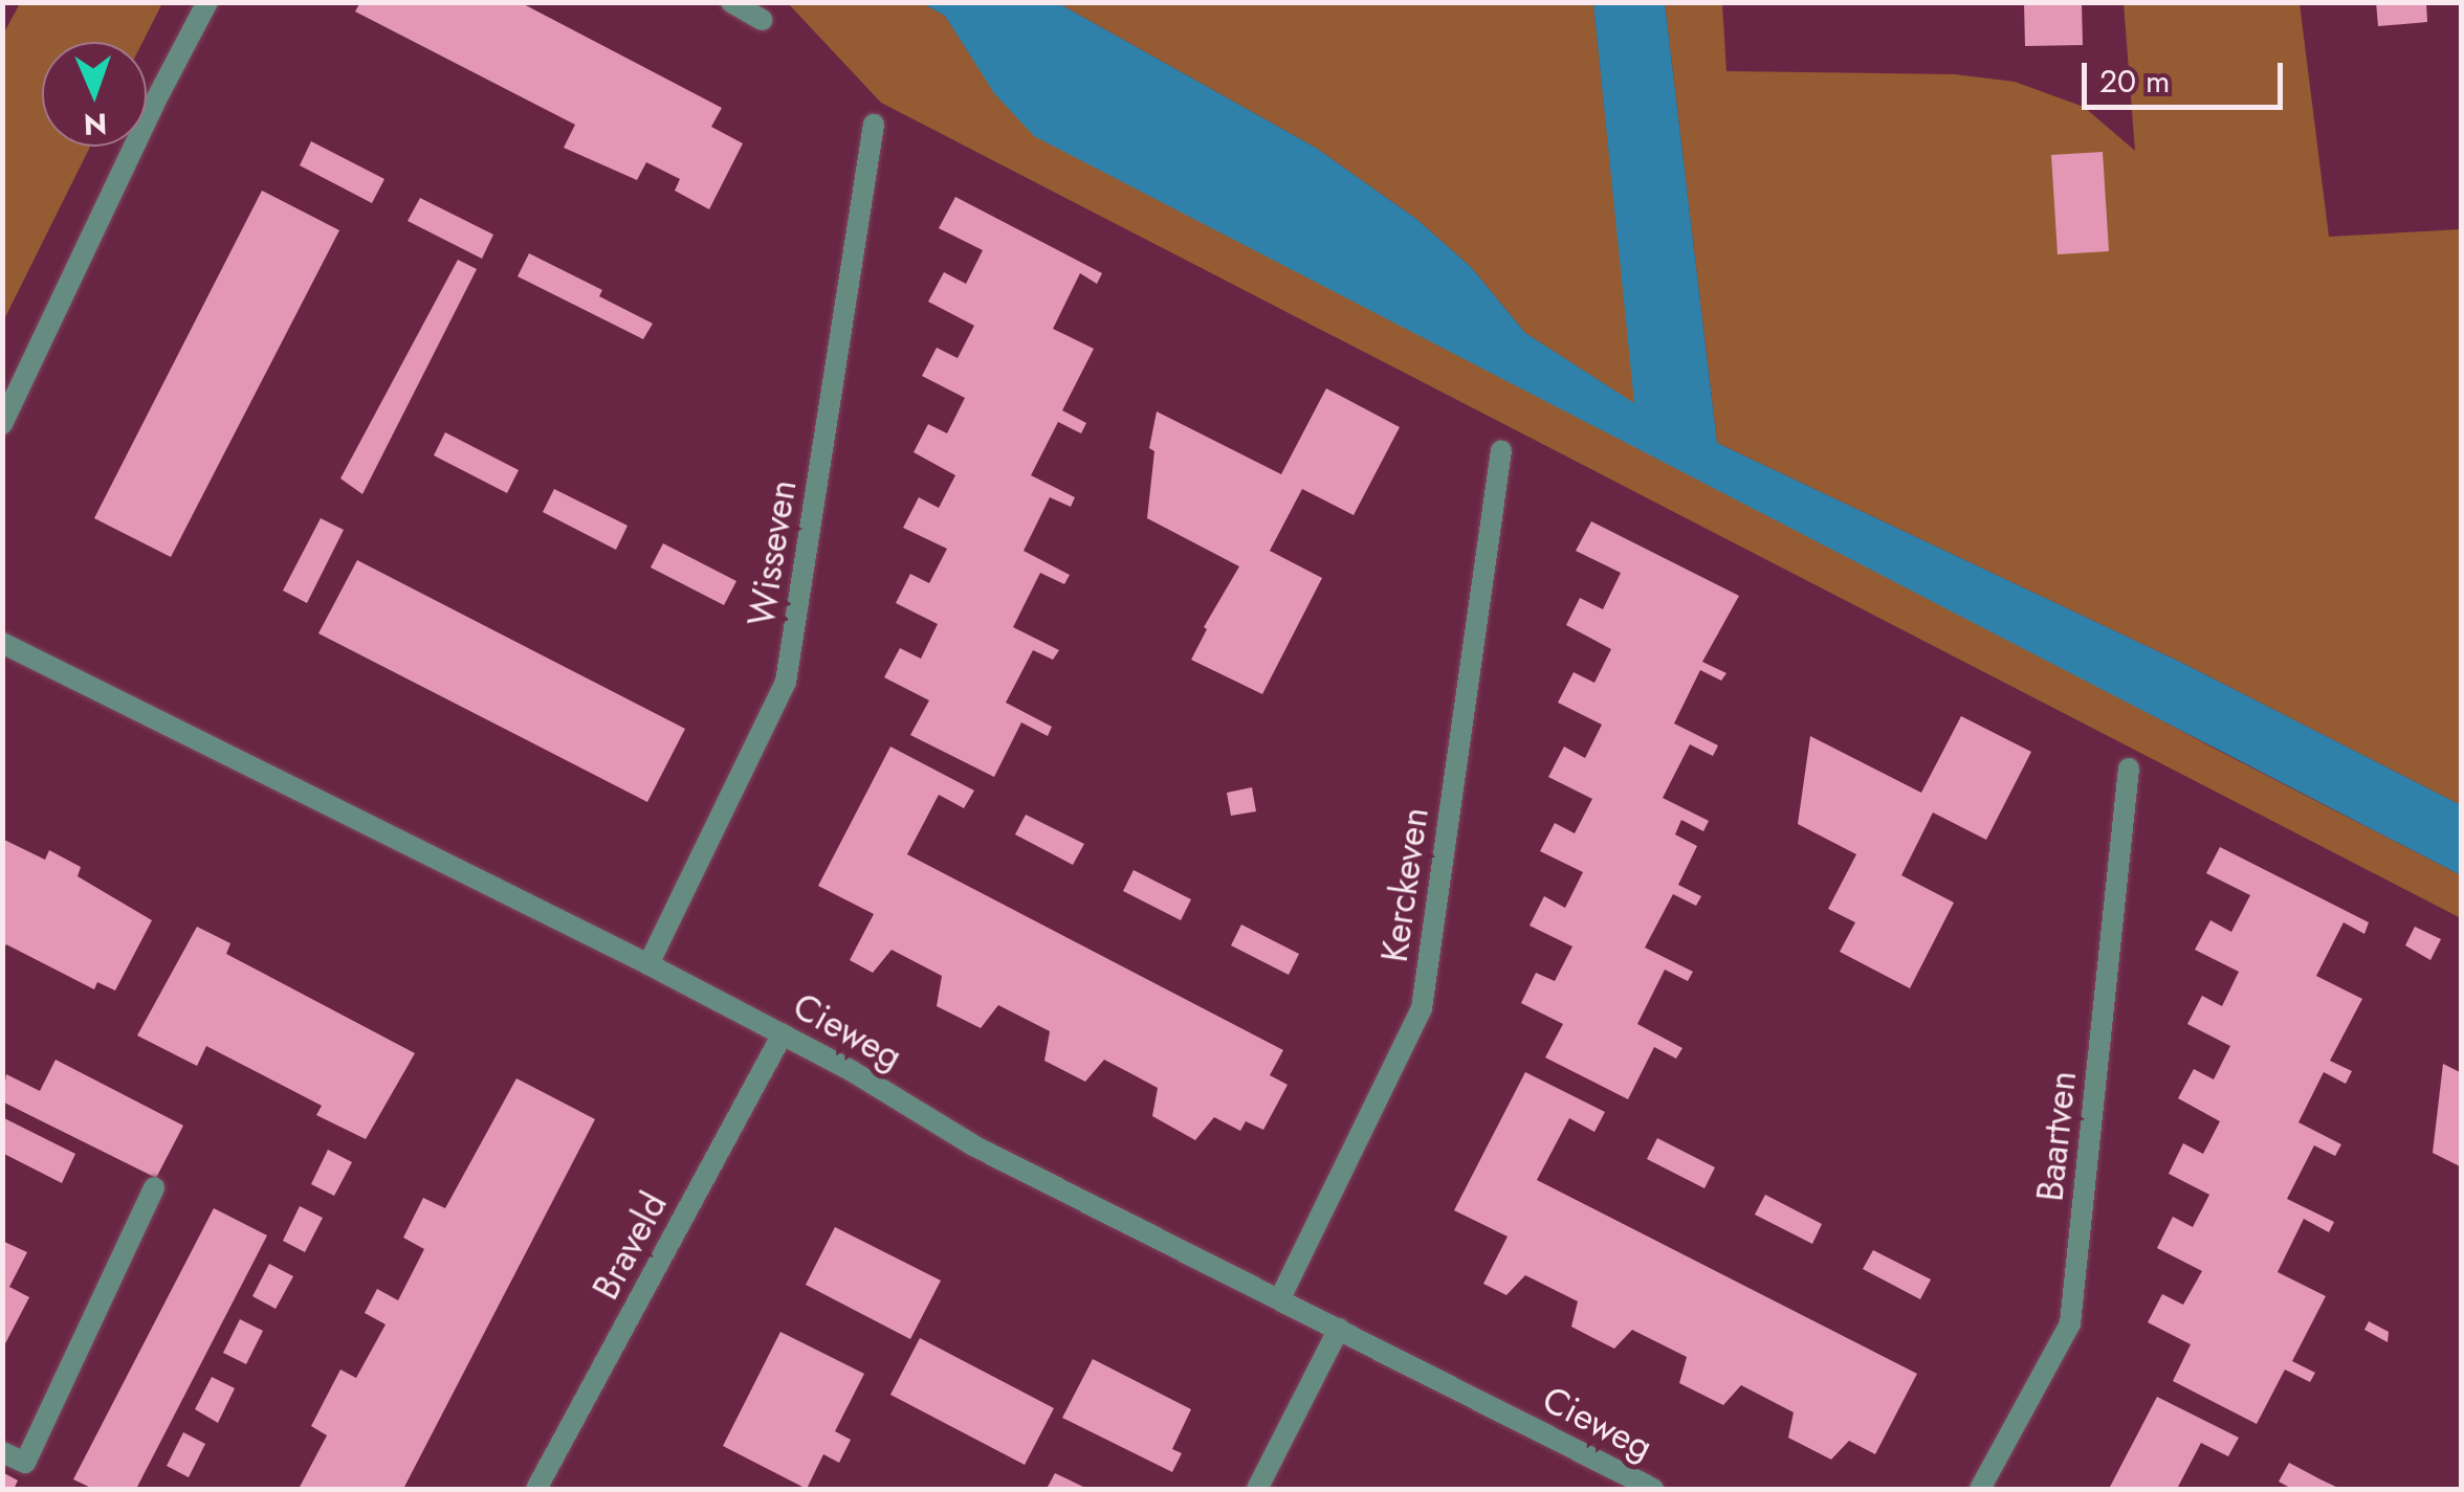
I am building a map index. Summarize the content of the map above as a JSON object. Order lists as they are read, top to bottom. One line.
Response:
{"streets":{"street":["Wisseven","Kerckeven","Cieweg","Baartven","Braveld"]},"crossings":[["Wisseven","Cieweg"],["Kerckeven","Cieweg"],["Cieweg","Braveld"]],"scale_bar":"20 m","north":"bottom"}
